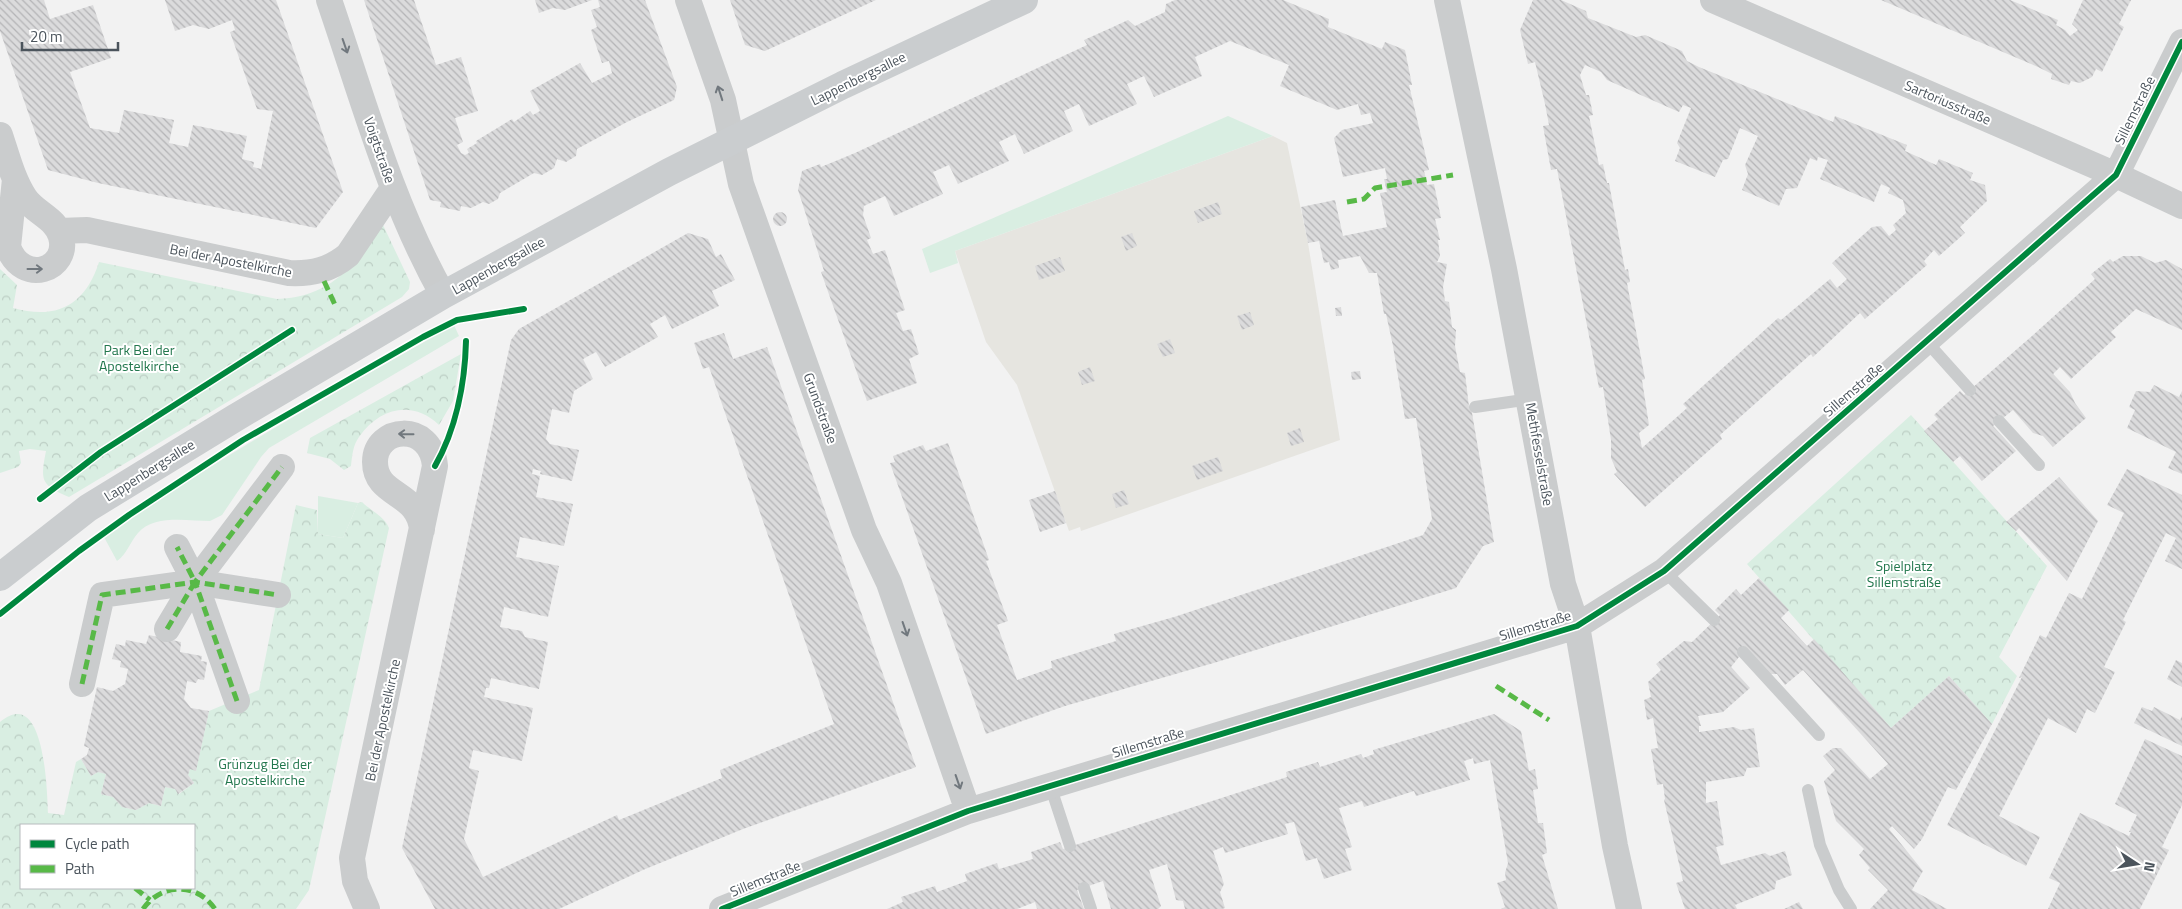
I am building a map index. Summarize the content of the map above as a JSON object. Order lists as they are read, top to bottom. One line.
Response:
{"streets":{"street":["Lappenbergsallee","Sartoriusstraße","Sillemstraße","Voigtstraße","Bei der Apostelkirche","Grundstraße","Methfesselstraße"]},"crossings":[["Lappenbergsallee","Voigtstraße"],["Lappenbergsallee","Grundstraße"],["Sartoriusstraße","Sillemstraße"],["Sillemstraße","Grundstraße"],["Sillemstraße","Methfesselstraße"],["Voigtstraße","Bei der Apostelkirche"]],"one_way":["Voigtstraße"],"parks":["Park Bei der Apostelkirche","Spielplatz Sillemstraße","Grünzug Bei der Apostelkirche"],"legend":["Cycle path","Path"],"scale_bar":"20 m","north":"right"}
